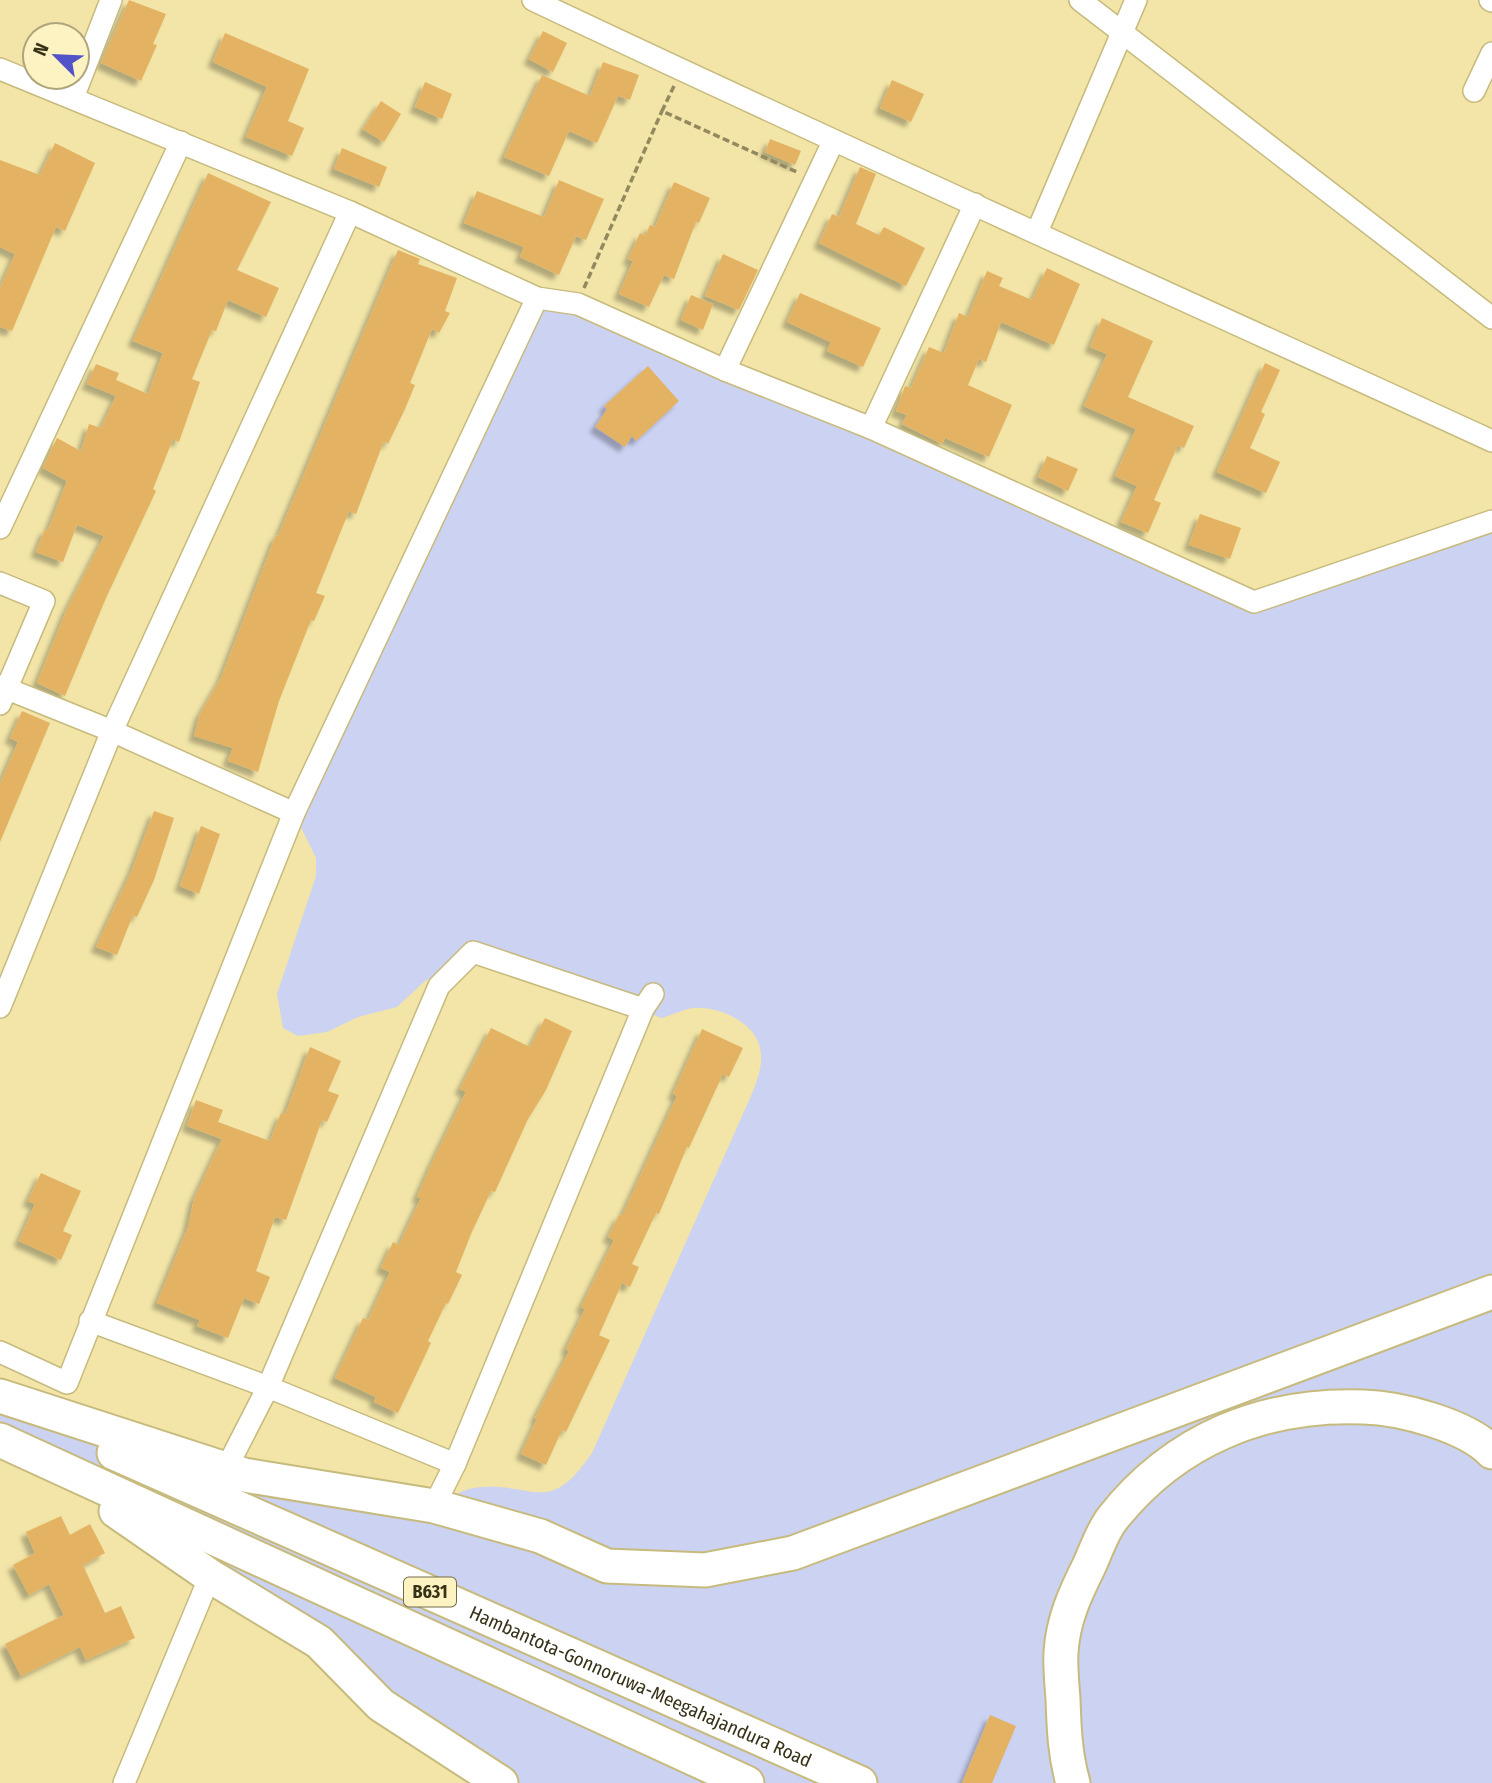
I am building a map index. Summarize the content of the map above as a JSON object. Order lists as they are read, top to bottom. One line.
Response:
{"streets":{"main road":["B631","Hambantota-Gonnoruwa-Meegahajandura Road"]},"north":"top left"}
